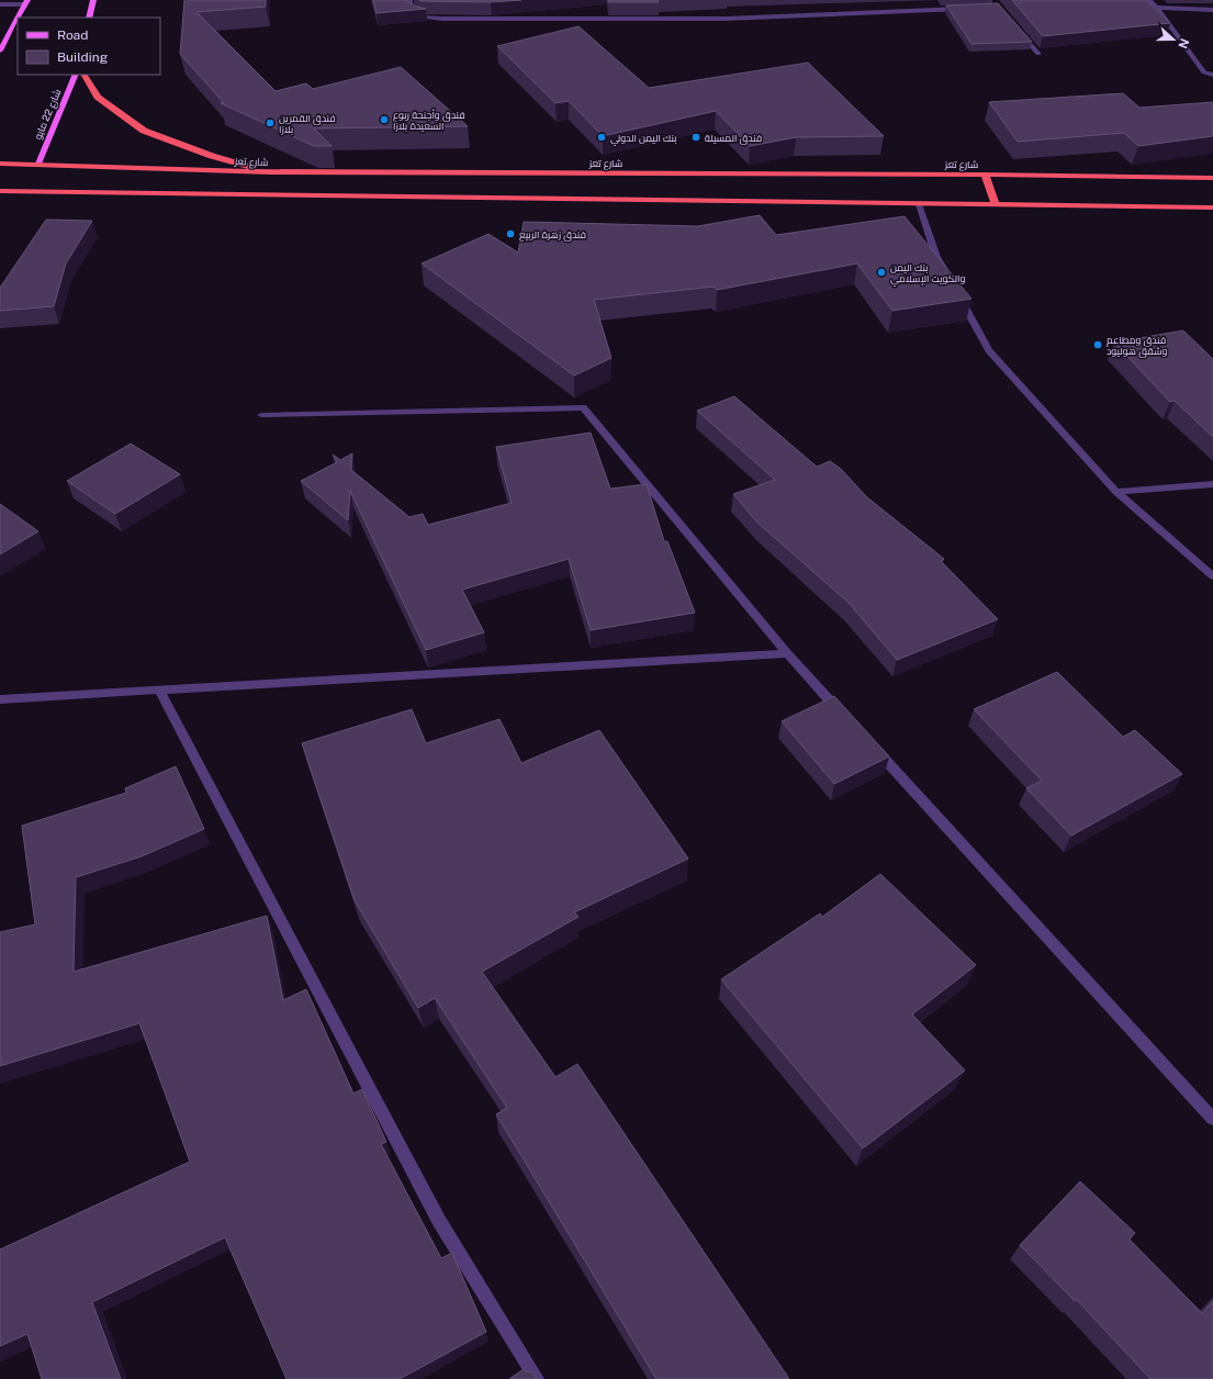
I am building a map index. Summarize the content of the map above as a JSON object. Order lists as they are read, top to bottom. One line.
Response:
{"streets":{"highway":["شارع تعز"],"main road":["شارع 22 مايو"]},"crossings":[["شارع 22 مايو","شارع تعز"]],"places":["فندق وأجنحة ربوع السعيدة بلازا","فندق القمرين بلازا","بنك اليمن الدولي","فندق المسيلة","فندق زهرة الربيع","بنك اليمن والكويت الإسلامي","فندق ومطاعم وشقق هوليود"],"legend":["Road","Building"],"north":"right"}
